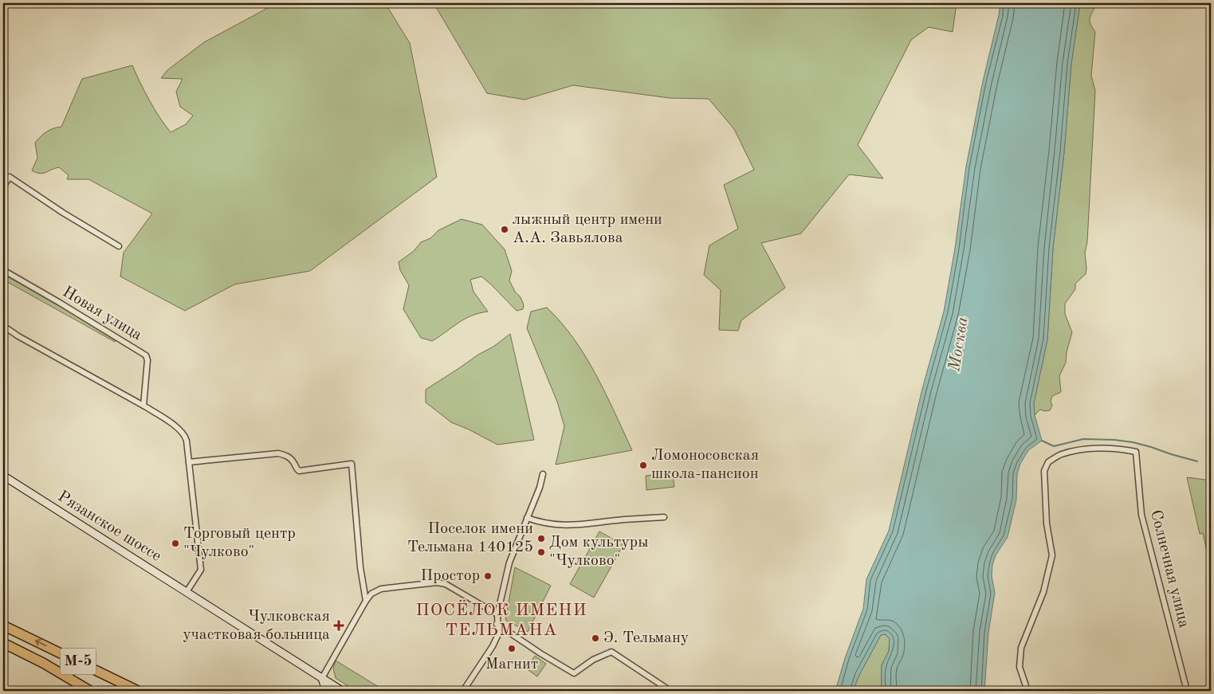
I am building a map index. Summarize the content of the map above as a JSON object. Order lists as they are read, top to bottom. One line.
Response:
{"streets":{"highway":["М-5"],"main road":["Рязанское шоссе"],"street":["Новая улица","Солнечная улица"]},"districts":["ПОСЁЛОК ИМЕНИ ТЕЛЬМАНА"],"water":["Москва"],"places":{"other":["лыжный центр имени А.А. Завьялова","Ломоносовская школа-пансион","Поселок имени Тельмана 140125","Торговый центр \"Чулково\"","Дом культуры \"Чулково\"","Простор","Э. Тельману","Магнит"],"health":["Чулковская участковая больница"]}}
